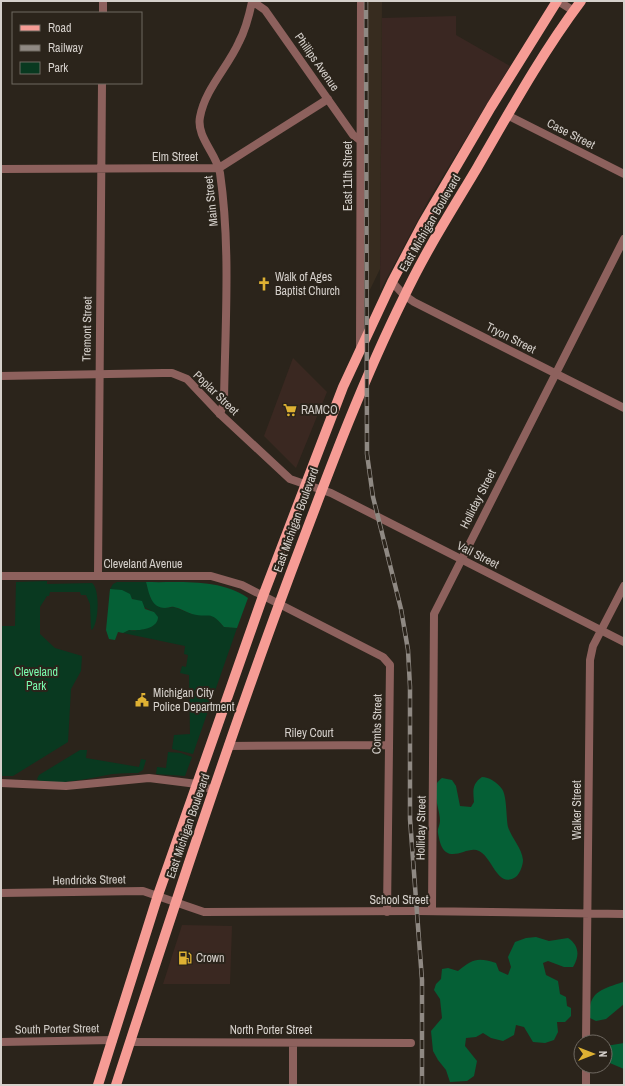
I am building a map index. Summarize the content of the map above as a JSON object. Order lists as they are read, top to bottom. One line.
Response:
{"streets":{"main road":["East Michigan Boulevard"],"street":["Phillips Avenue","Case Street","Elm Street","East 11th Street","Main Street","Tremont Street","Tryon Street","Poplar Street","Holliday Street","Vail Street","Cleveland Avenue","Combs Street","Riley Court","Walker Street","Hendricks Street","School Street","South Porter Street","North Porter Street"]},"crossings":[["Phillips Avenue","East 11th Street"],["Phillips Avenue","Main Street"],["Case Street","East Michigan Boulevard"],["Elm Street","Main Street"],["Elm Street","Tremont Street"],["East 11th Street","East Michigan Boulevard"],["Main Street","Poplar Street"],["East Michigan Boulevard","Tryon Street"],["East Michigan Boulevard","Poplar Street"],["East Michigan Boulevard","Vail Street"],["East Michigan Boulevard","Cleveland Avenue"],["East Michigan Boulevard","Combs Street"],["East Michigan Boulevard","Riley Court"],["East Michigan Boulevard","Hendricks Street"],["East Michigan Boulevard","School Street"],["East Michigan Boulevard","South Porter Street"],["East Michigan Boulevard","North Porter Street"],["Tremont Street","Poplar Street"],["Tremont Street","Cleveland Avenue"],["Tryon Street","Holliday Street"],["Poplar Street","Vail Street"],["Holliday Street","Vail Street"],["Holliday Street","School Street"],["Vail Street","Walker Street"],["Cleveland Avenue","Combs Street"],["Combs Street","Riley Court"],["Combs Street","School Street"],["Walker Street","School Street"],["Hendricks Street","School Street"]],"parks":["Cleveland Park"],"places":{"church":["Walk of Ages Baptist Church"],"supermarket":["RAMCO"],"public building":["Michigan City Police Department"],"fuel station":["Crown"]},"legend":["Road","Railway","Park"],"north":"right"}
